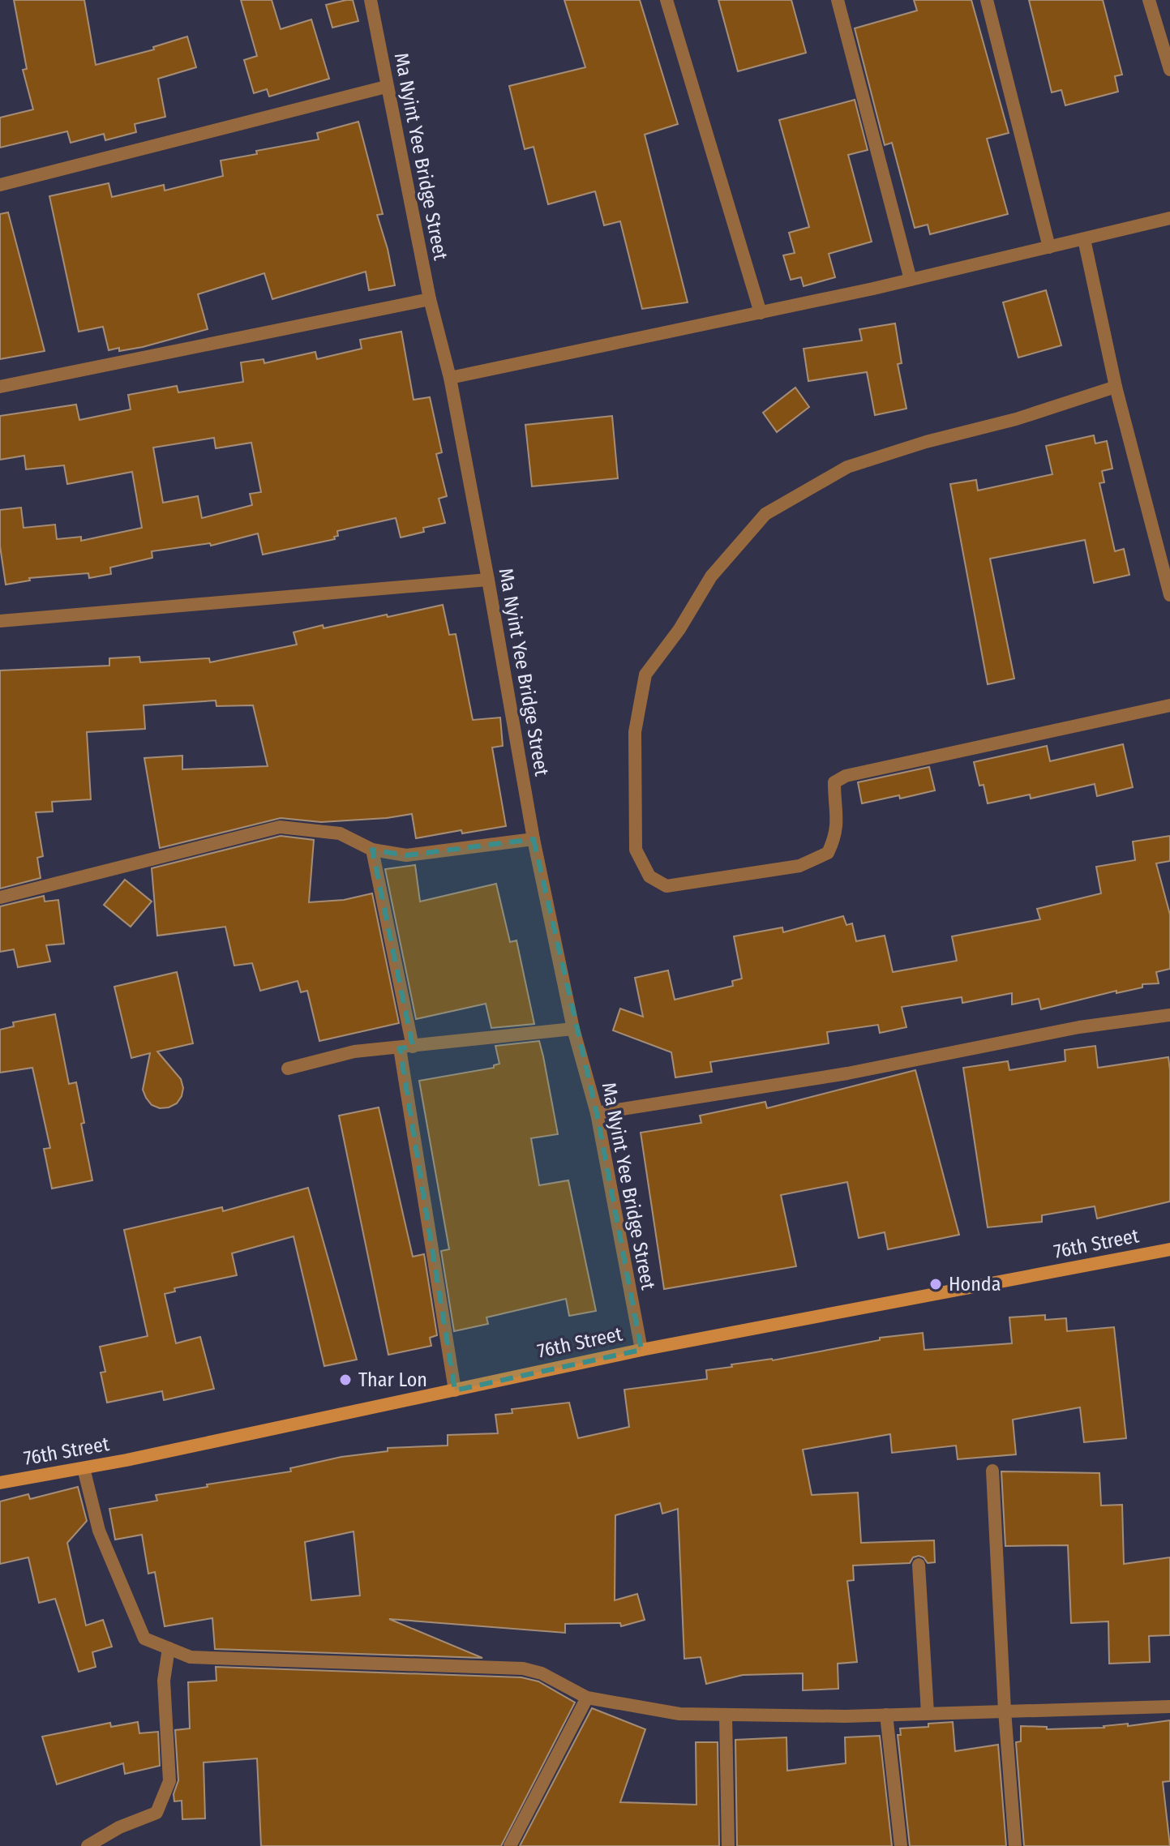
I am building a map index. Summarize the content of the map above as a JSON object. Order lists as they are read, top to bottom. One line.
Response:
{"streets":{"street":["Ma Nyint Yee Bridge Street","76th Street"]},"crossings":[["Ma Nyint Yee Bridge Street","76th Street"]],"places":["Honda","Thar Lon"]}
